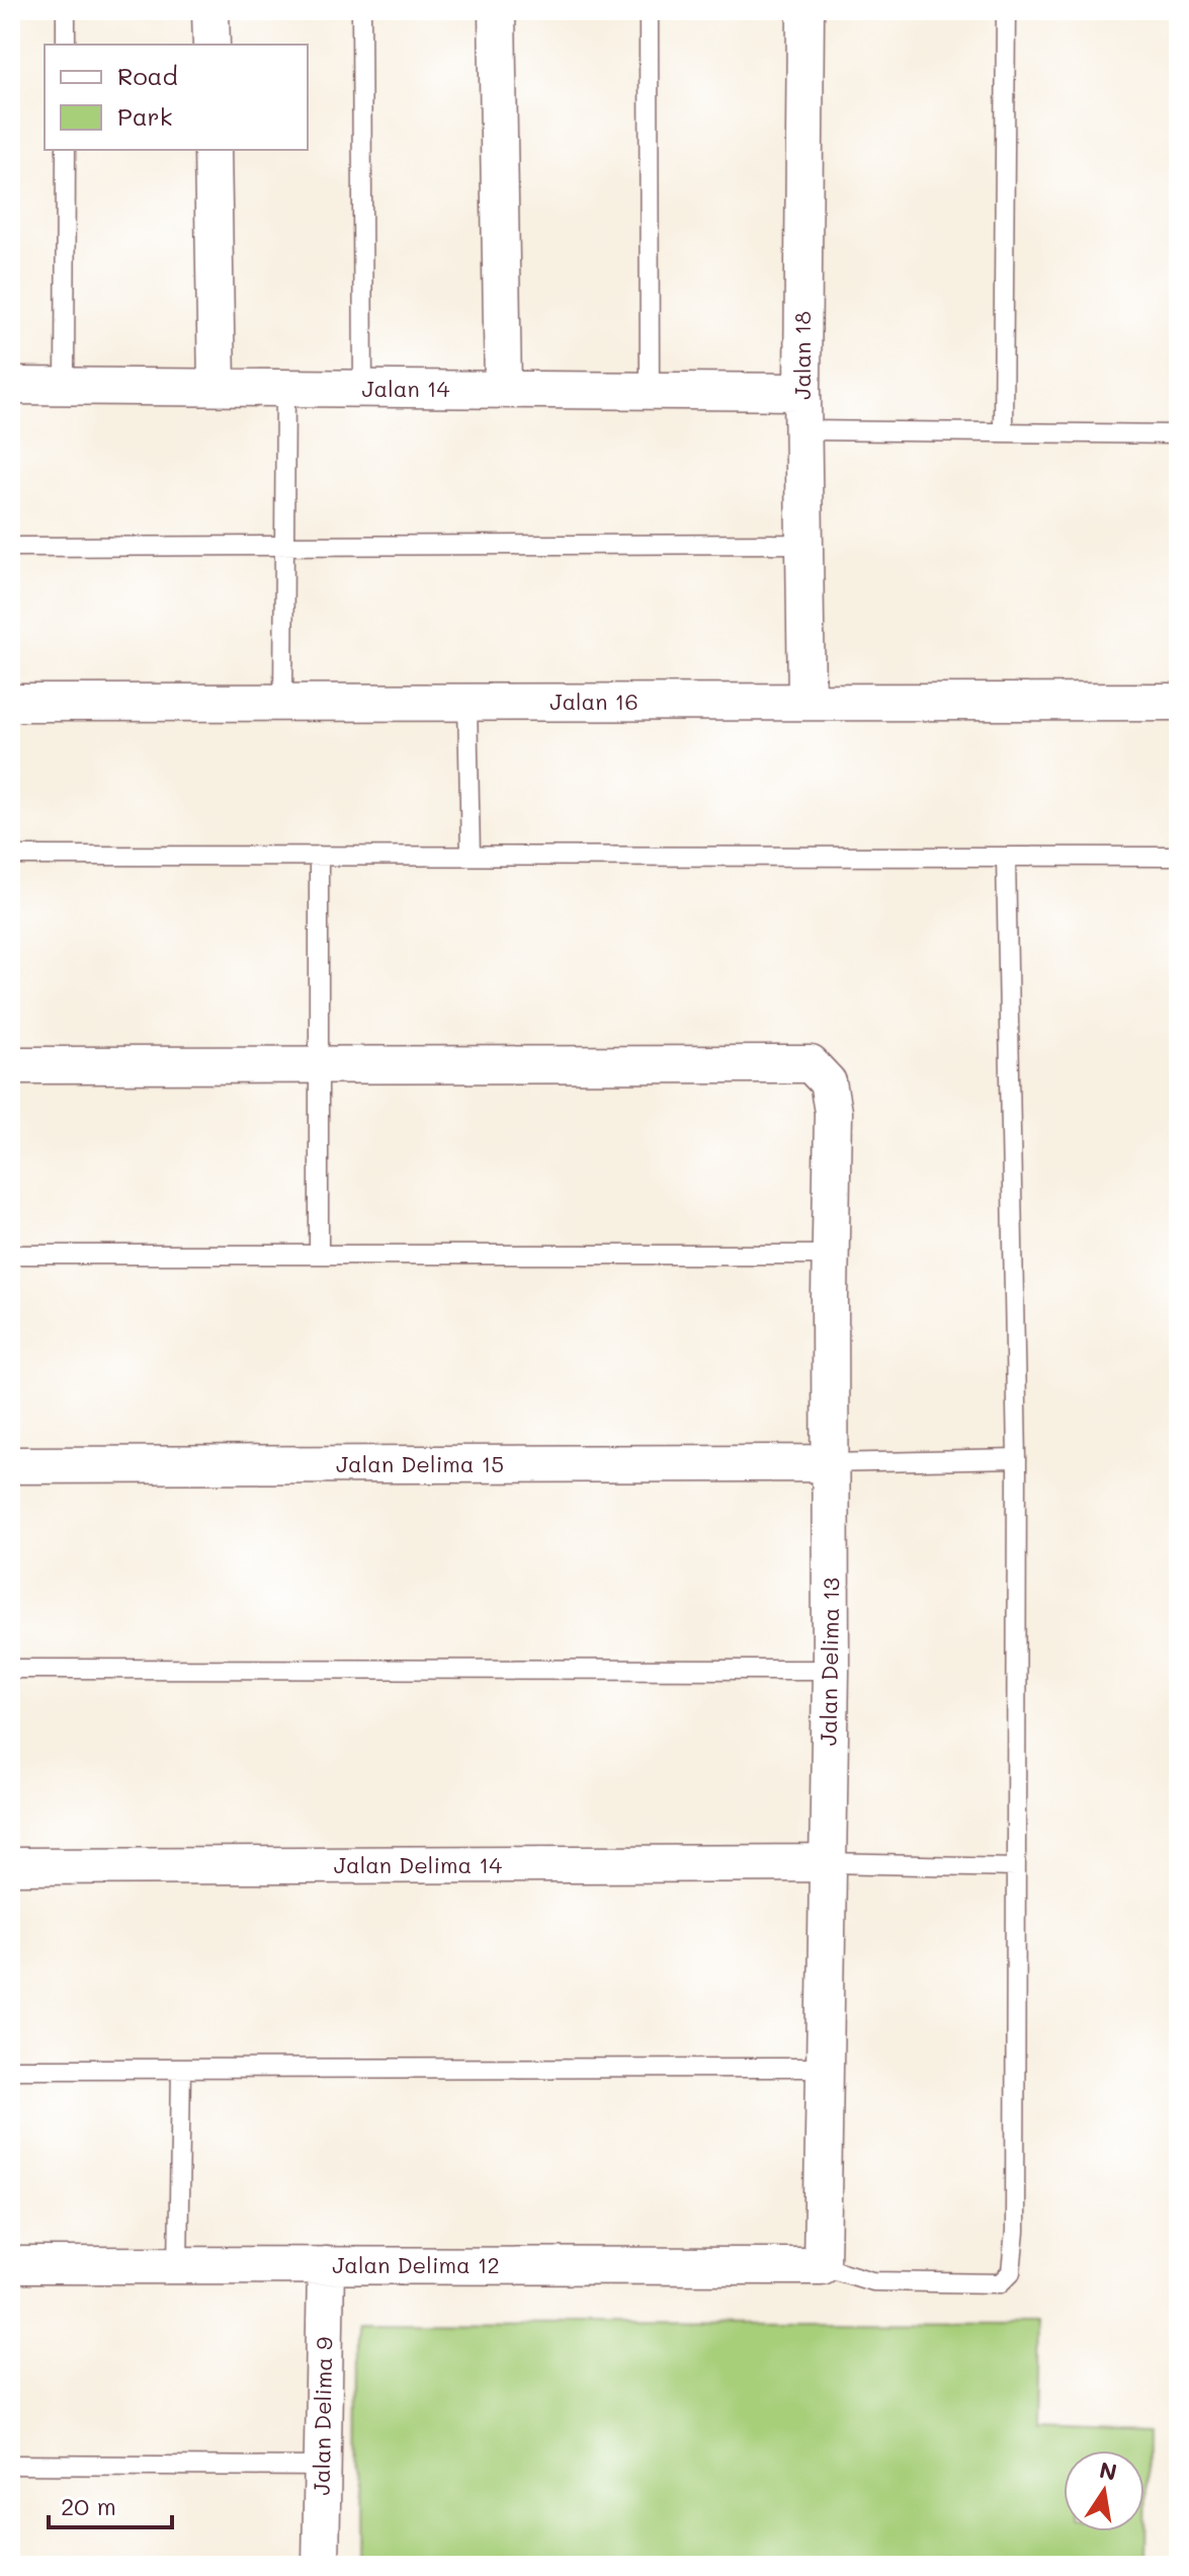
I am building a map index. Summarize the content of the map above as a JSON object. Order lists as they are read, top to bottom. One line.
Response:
{"streets":{"street":["Jalan 18","Jalan 14","Jalan 16","Jalan Delima 15","Jalan Delima 13","Jalan Delima 14","Jalan Delima 12","Jalan Delima 9"]},"crossings":[["Jalan 18","Jalan 14"],["Jalan 18","Jalan 16"],["Jalan Delima 15","Jalan Delima 13"],["Jalan Delima 13","Jalan Delima 14"],["Jalan Delima 13","Jalan Delima 12"],["Jalan Delima 12","Jalan Delima 9"]],"legend":["Road","Park"],"scale_bar":"20 m","north":"top"}
